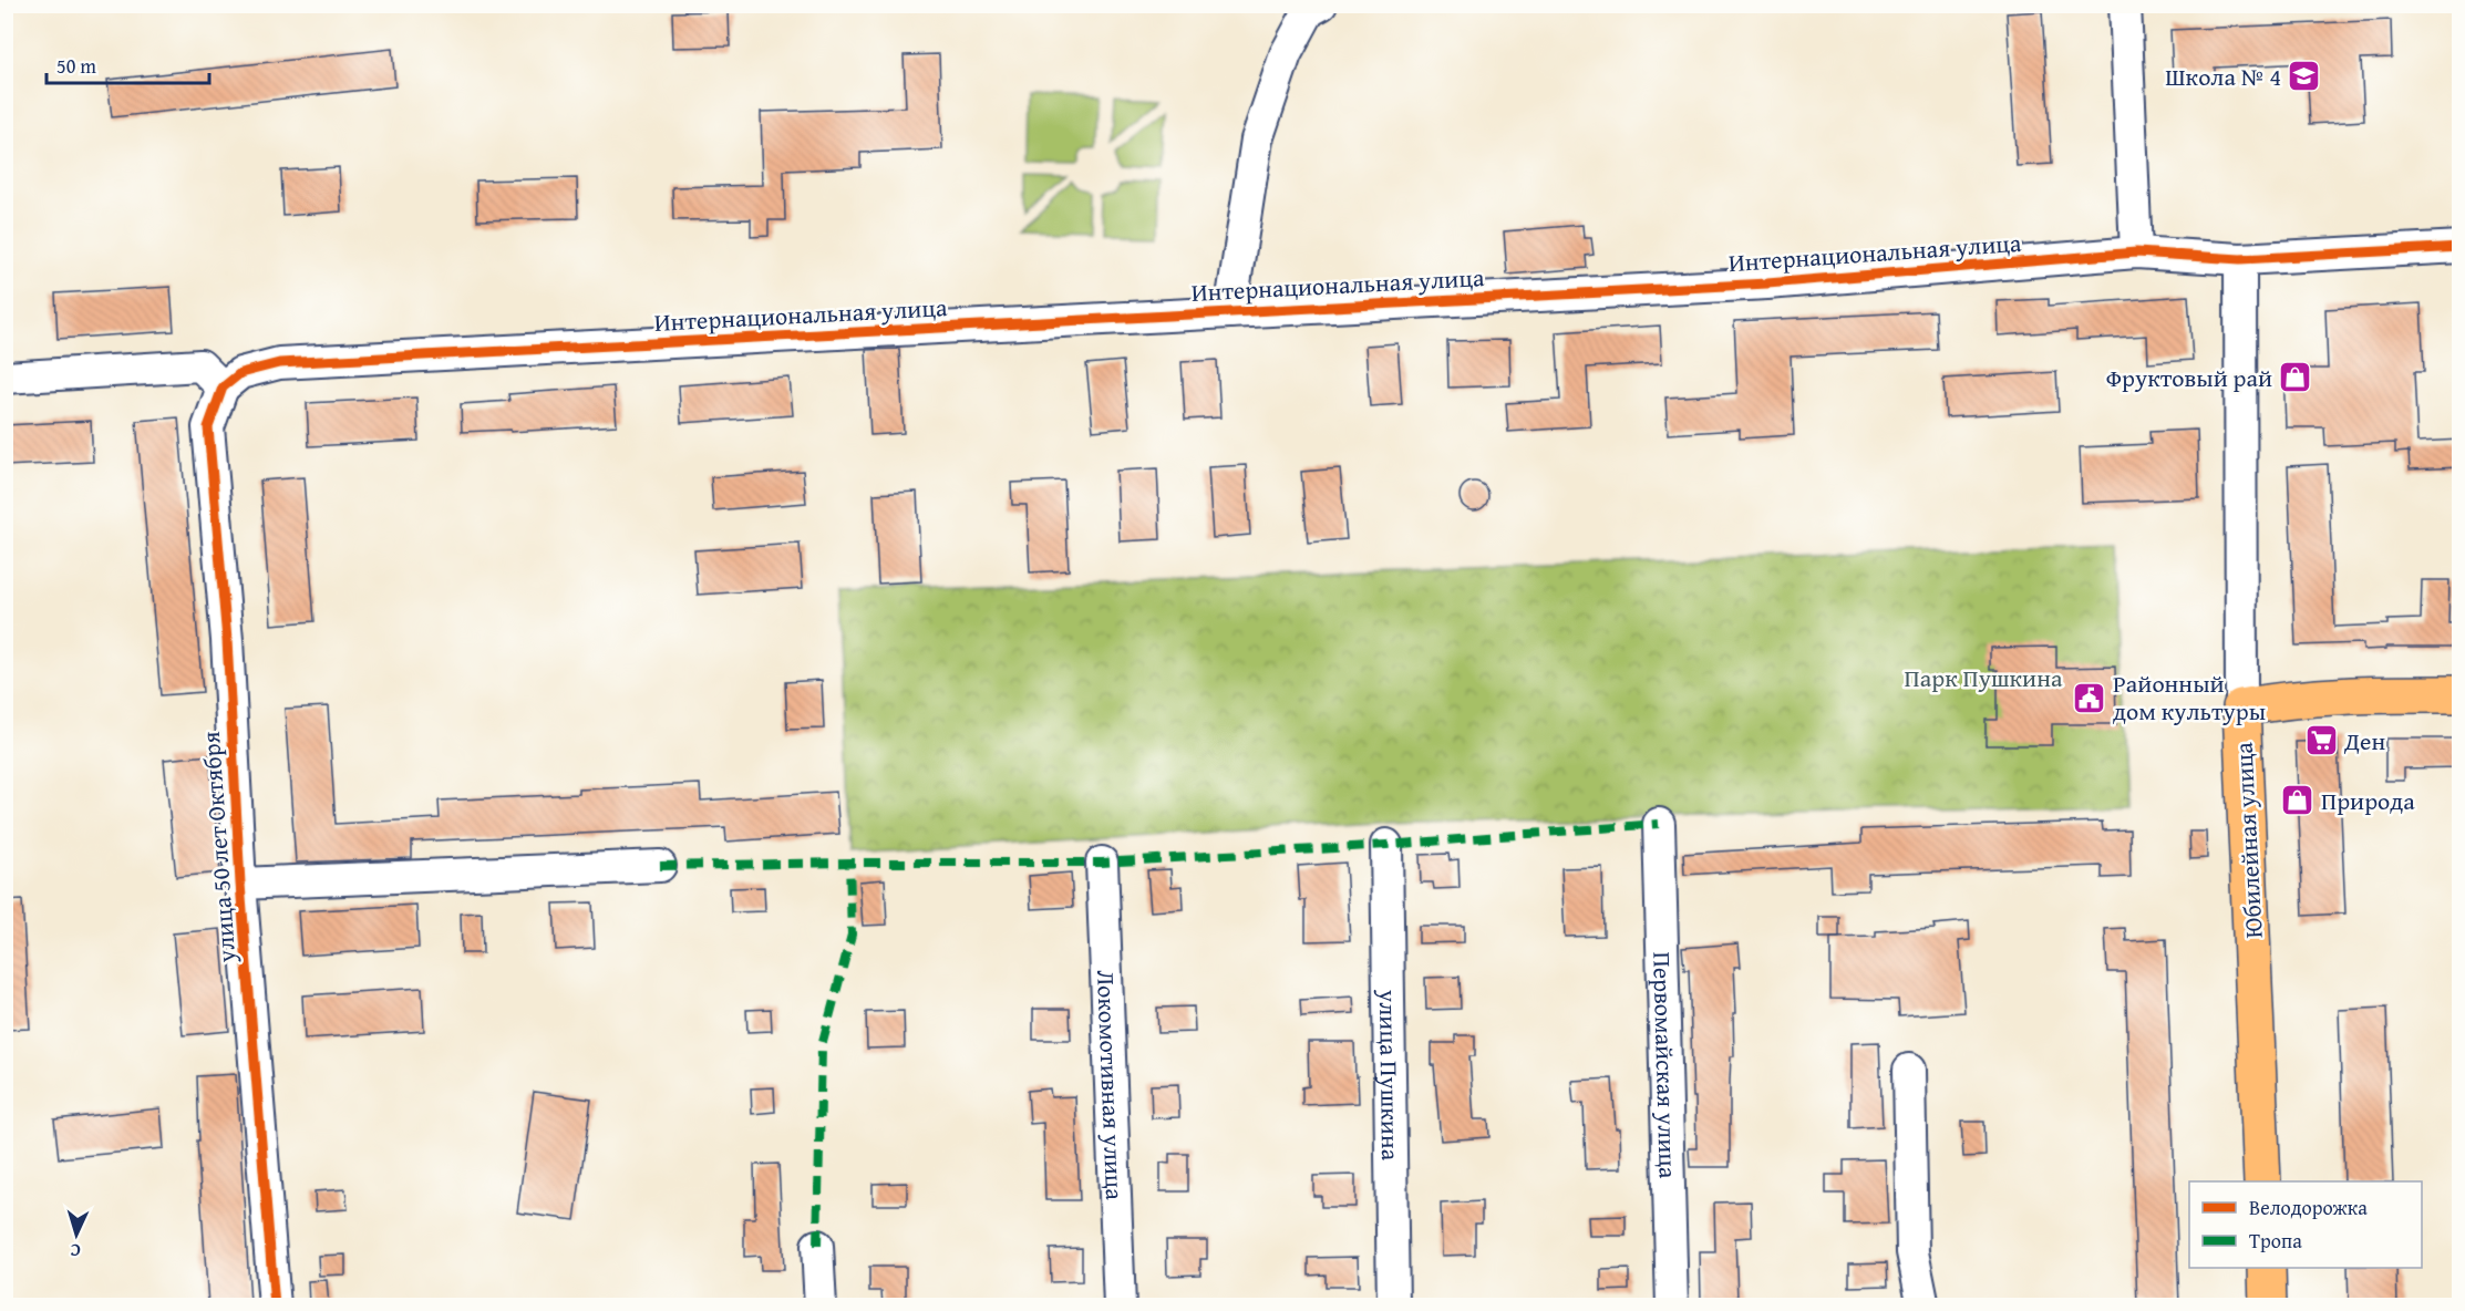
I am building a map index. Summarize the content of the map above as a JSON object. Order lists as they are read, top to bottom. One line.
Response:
{"streets":{"main road":["Юбилейная улица"],"street":["Интернациональная улица","улица 50 лет Октября","Первомайская улица","улица Пушкина","Локомотивная улица"]},"crossings":[["Интернациональная улица","Юбилейная улица"],["Интернациональная улица","улица 50 лет Октября"]],"parks":["Парк Пушкина"],"places":{"school or university":["Школа № 4"],"shop":["Фруктовый рай","Природа"],"public building":["Районный дом культуры"],"supermarket":["Ден"]},"legend":["Велодорожка","Тропа"],"scale_bar":"50 m","north":"bottom"}
